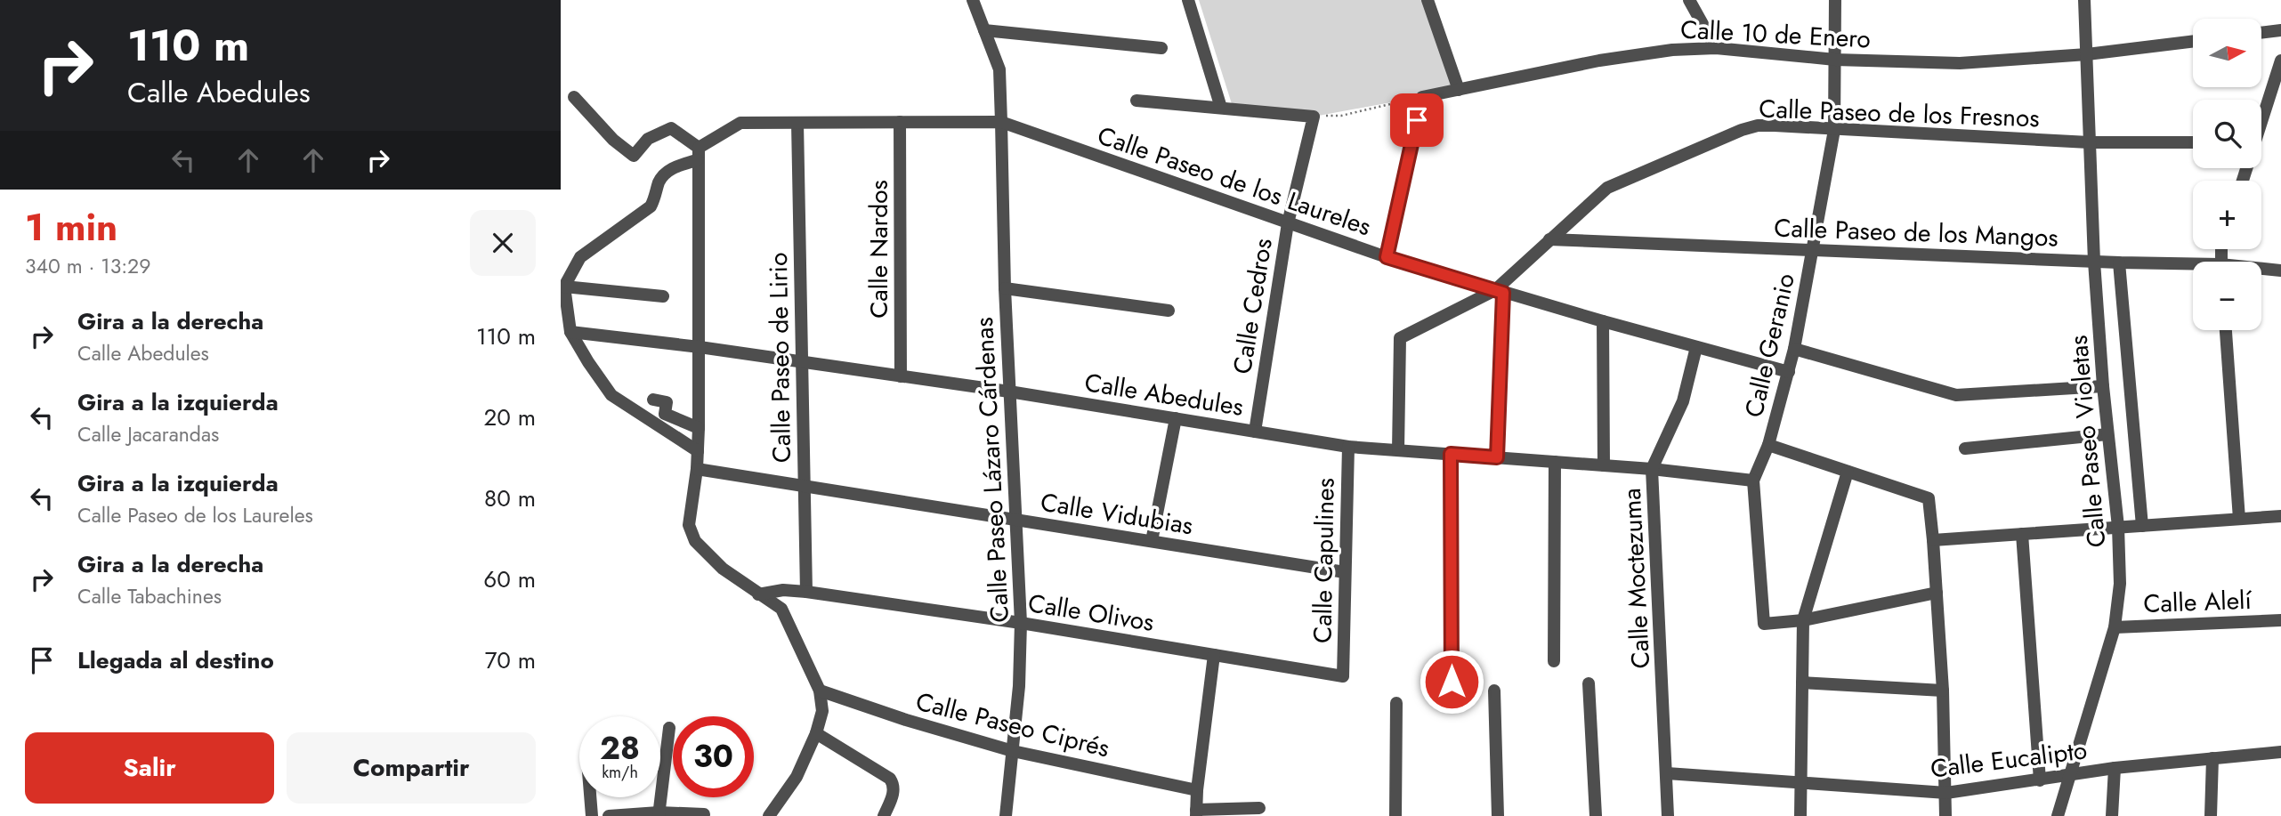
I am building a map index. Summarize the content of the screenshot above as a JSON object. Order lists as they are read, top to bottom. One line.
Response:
{"streets":{"street":["Calle 10 de Enero","Calle Paseo de los Fresnos","Calle Paseo de los Laureles","Calle Paseo de los Mangos","Calle Nardos","Calle Cedros","Calle Geranio","Calle Paseo de Lirio","Calle Abedules","Calle Paseo Violetas","Calle Paseo Lázaro Cárdenas","Calle Vidubias","Calle Capulines","Calle Moctezuma","Calle Alelí","Calle Olivos","Calle Paseo Ciprés","Calle Eucalipto"]},"crossings":[["Calle 10 de Enero","Calle Geranio"],["Calle 10 de Enero","Calle Paseo Violetas"],["Calle Paseo de los Fresnos","Calle Paseo de los Laureles"],["Calle Paseo de los Fresnos","Calle Paseo de los Mangos"],["Calle Paseo de los Fresnos","Calle Geranio"],["Calle Paseo de los Fresnos","Calle Paseo Violetas"],["Calle Paseo de los Laureles","Calle Nardos"],["Calle Paseo de los Laureles","Calle Cedros"],["Calle Paseo de los Laureles","Calle Geranio"],["Calle Paseo de los Laureles","Calle Paseo de Lirio"],["Calle Paseo de los Laureles","Calle Paseo Lázaro Cárdenas"],["Calle Paseo de los Laureles","Calle Moctezuma"],["Calle Paseo de los Mangos","Calle Geranio"],["Calle Paseo de los Mangos","Calle Paseo Violetas"],["Calle Nardos","Calle Abedules"],["Calle Cedros","Calle Abedules"],["Calle Geranio","Calle Abedules"],["Calle Paseo de Lirio","Calle Abedules"],["Calle Paseo de Lirio","Calle Vidubias"],["Calle Paseo de Lirio","Calle Olivos"],["Calle Abedules","Calle Paseo Lázaro Cárdenas"],["Calle Abedules","Calle Capulines"],["Calle Abedules","Calle Moctezuma"],["Calle Paseo Violetas","Calle Alelí"],["Calle Paseo Violetas","Calle Eucalipto"],["Calle Paseo Lázaro Cárdenas","Calle Vidubias"],["Calle Paseo Lázaro Cárdenas","Calle Olivos"],["Calle Paseo Lázaro Cárdenas","Calle Paseo Ciprés"],["Calle Vidubias","Calle Capulines"],["Calle Capulines","Calle Olivos"],["Calle Moctezuma","Calle Eucalipto"]],"north":"right","page":{"turn":["110 m","Calle Abedules"],"map_buttons":["+","−"],"heading":["1 min","340 m · 13:29"],"list":[{"name":"Gira a la derecha","note":"Calle Abedules","value":"110 m"},{"name":"Gira a la izquierda","note":"Calle Jacarandas","value":"20 m"},{"name":"Gira a la izquierda","note":"Calle Paseo de los Laureles","value":"80 m"},{"name":"Gira a la derecha","note":"Calle Tabachines","value":"60 m"},{"name":"Llegada al destino","value":"70 m"}],"speed":"28 km/h","limit":"30","buttons":["Salir","Compartir"]}}
